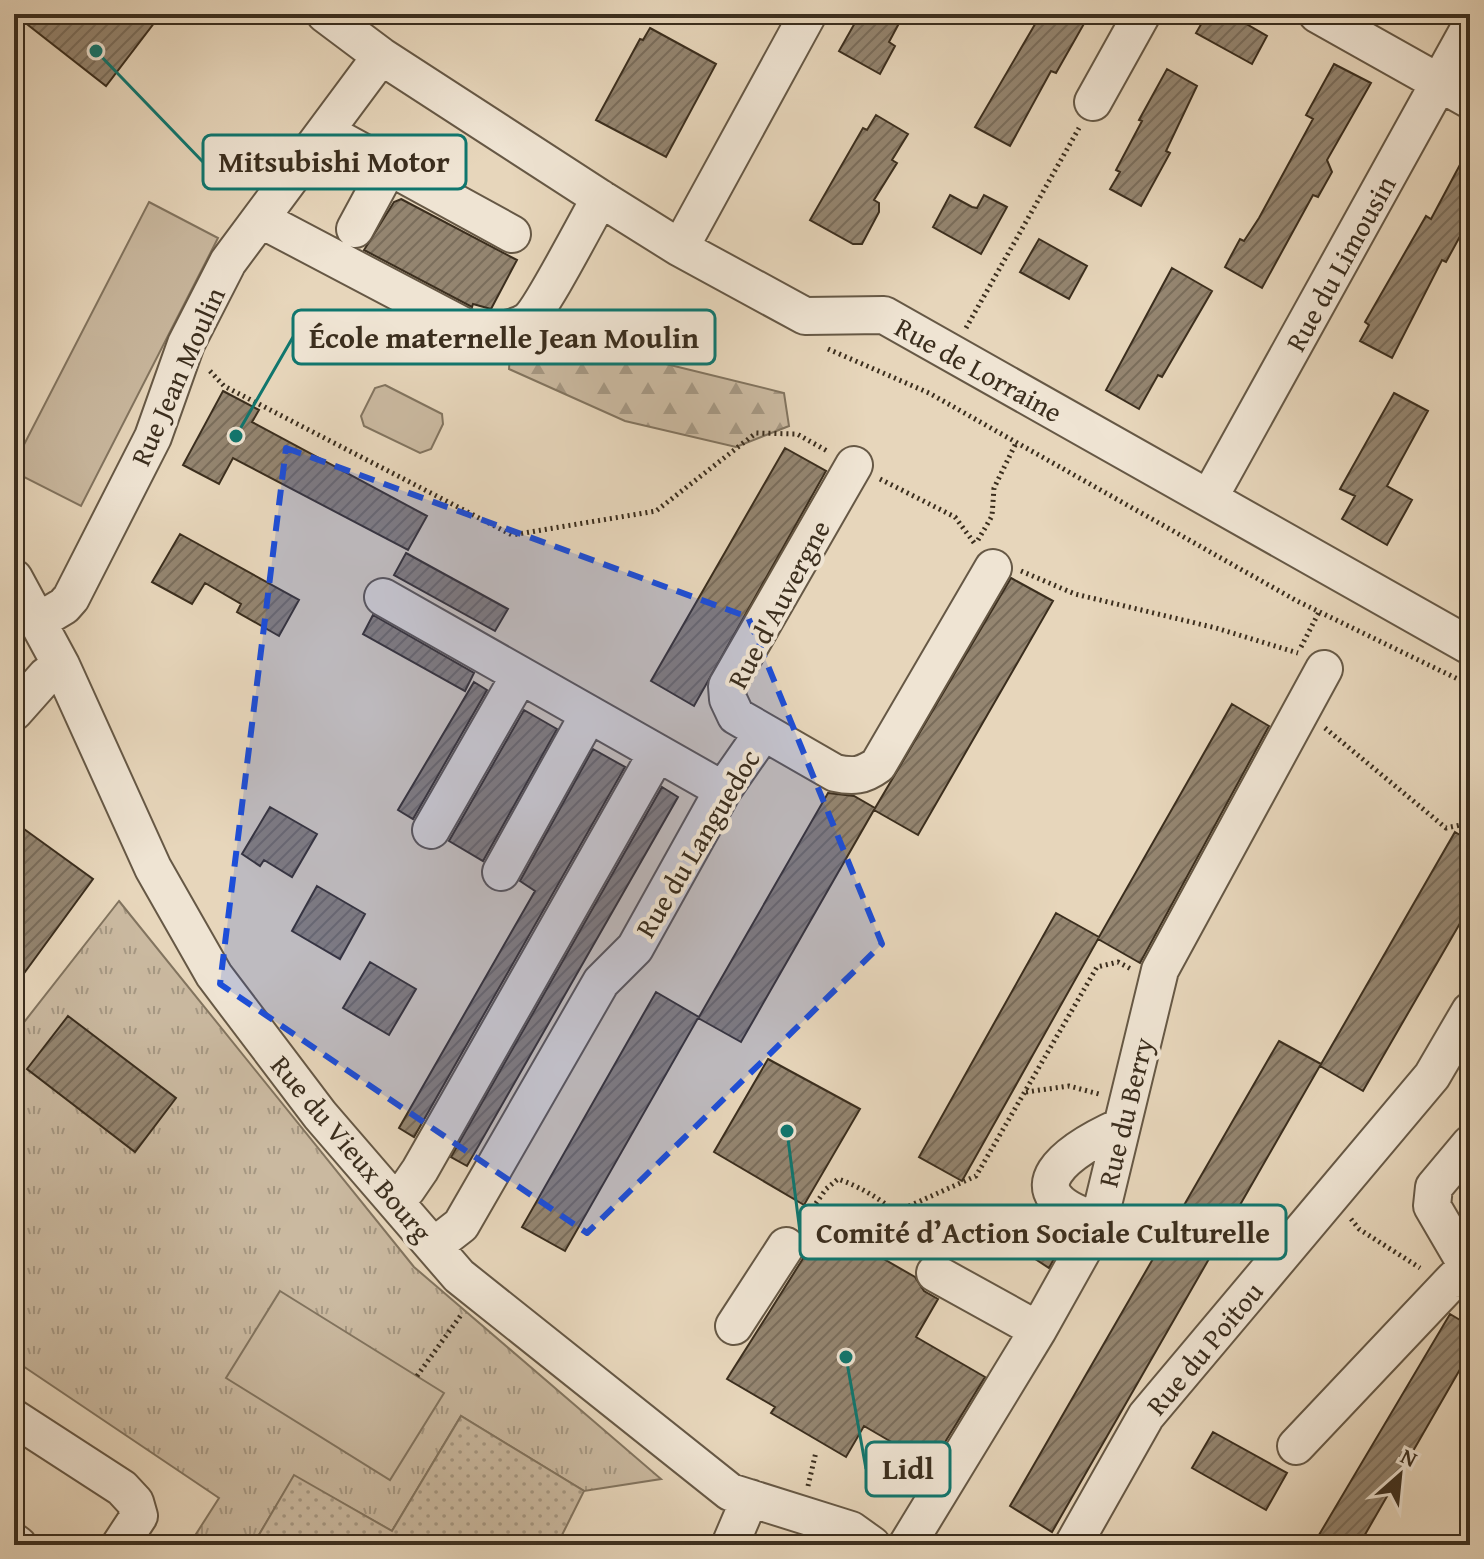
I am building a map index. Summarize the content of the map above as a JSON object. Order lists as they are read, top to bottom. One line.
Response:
{"streets":{"street":["Rue du Limousin","Rue de Lorraine","Rue Jean Moulin","Rue d'Auvergne","Rue du Languedoc","Rue du Berry","Rue du Vieux Bourg","Rue du Poitou"]},"crossings":[["Rue du Limousin","Rue de Lorraine"],["Rue de Lorraine","Rue Jean Moulin"],["Rue Jean Moulin","Rue du Vieux Bourg"],["Rue d'Auvergne","Rue du Languedoc"],["Rue du Languedoc","Rue du Vieux Bourg"]],"places":["Mitsubishi Motor","École maternelle Jean Moulin","Comité d’Action Sociale Culturelle","Lidl"],"north":"top right"}
